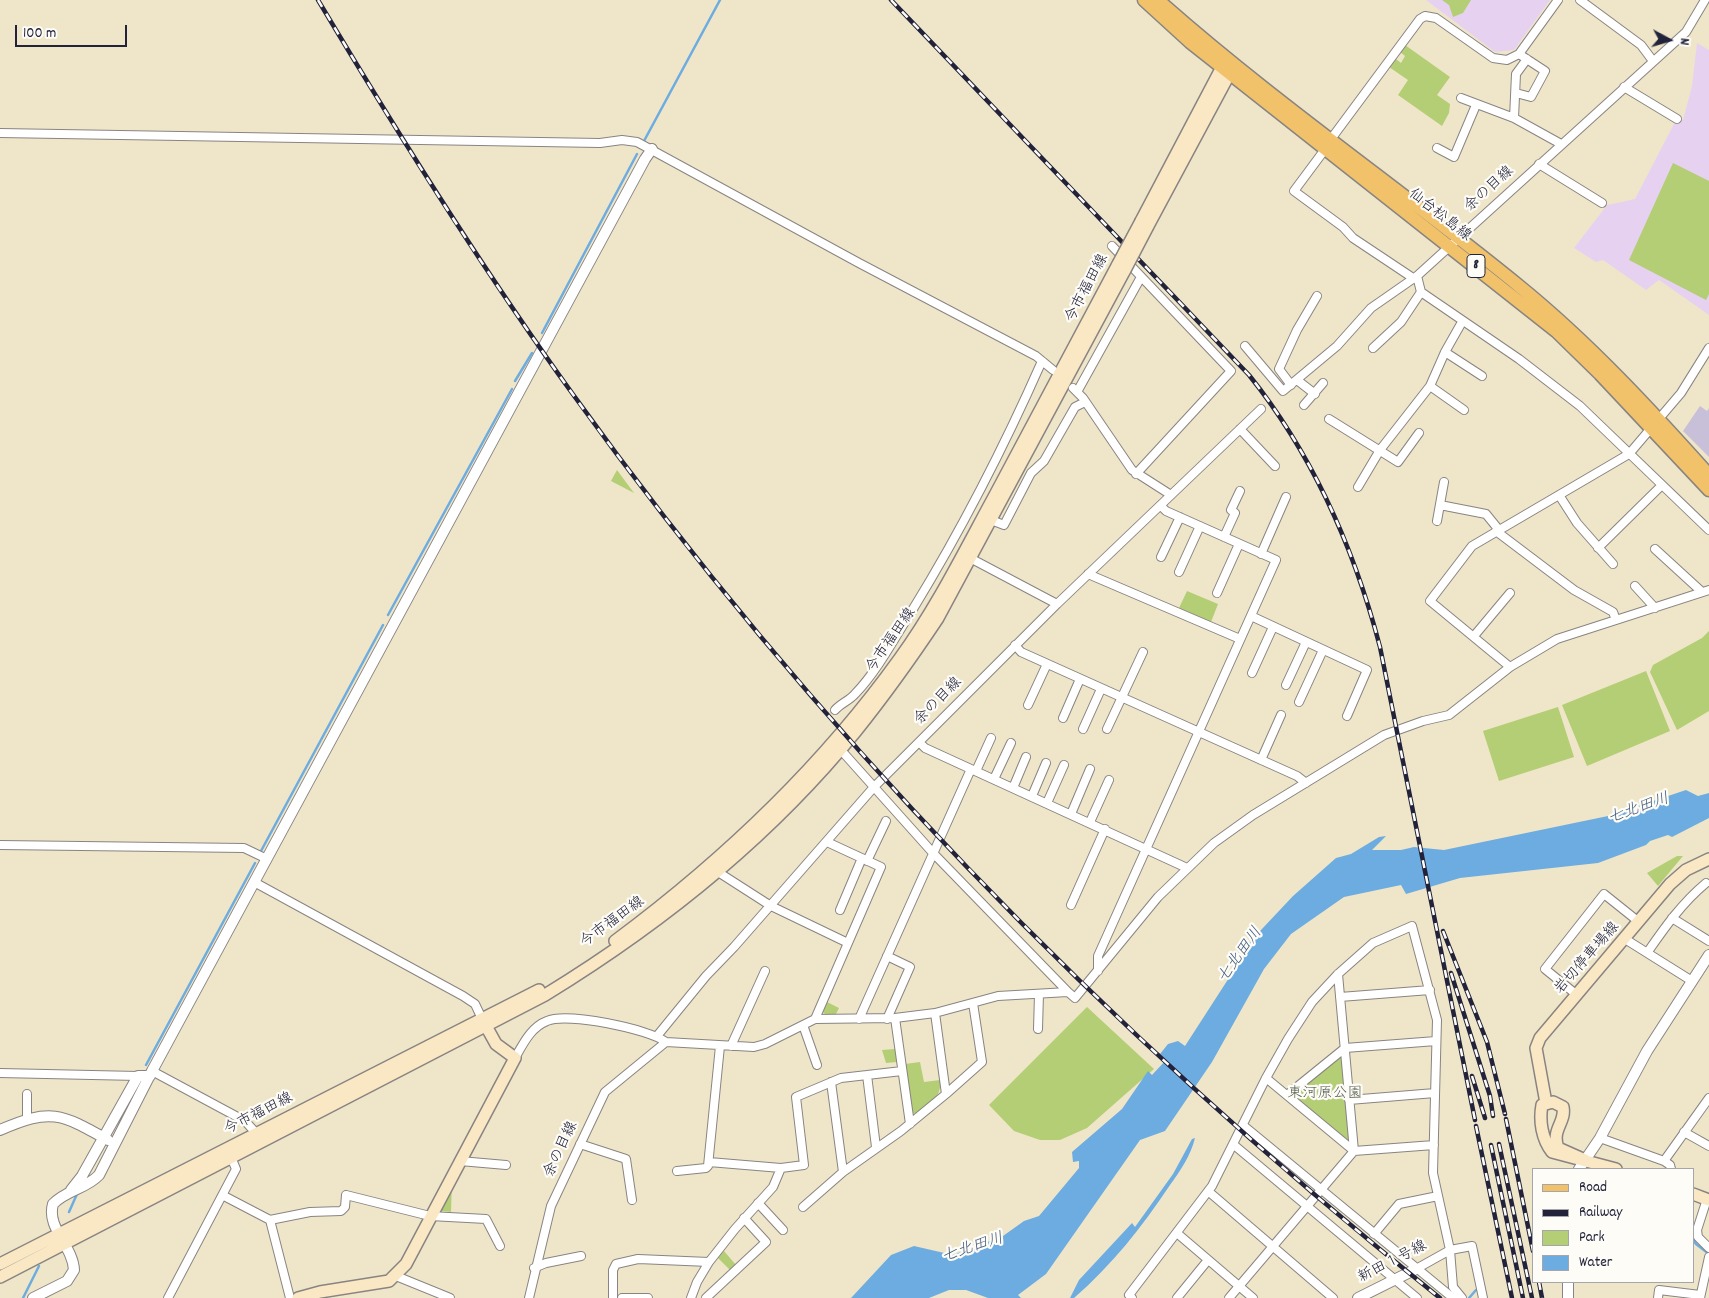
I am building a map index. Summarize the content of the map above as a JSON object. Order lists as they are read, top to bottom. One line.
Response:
{"streets":{"main road":["仙台松島線","8","今市福田線","岩切停車場線"],"street":["余の目線","新田１号線"]},"crossings":[["余の目線","仙台松島線"],["仙台松島線","8"],["仙台松島線","今市福田線"],["8","今市福田線"]],"water":["七北田川"],"parks":["東河原公園"],"legend":["Road","Railway","Park","Water"],"scale_bar":"100 m","north":"right"}
